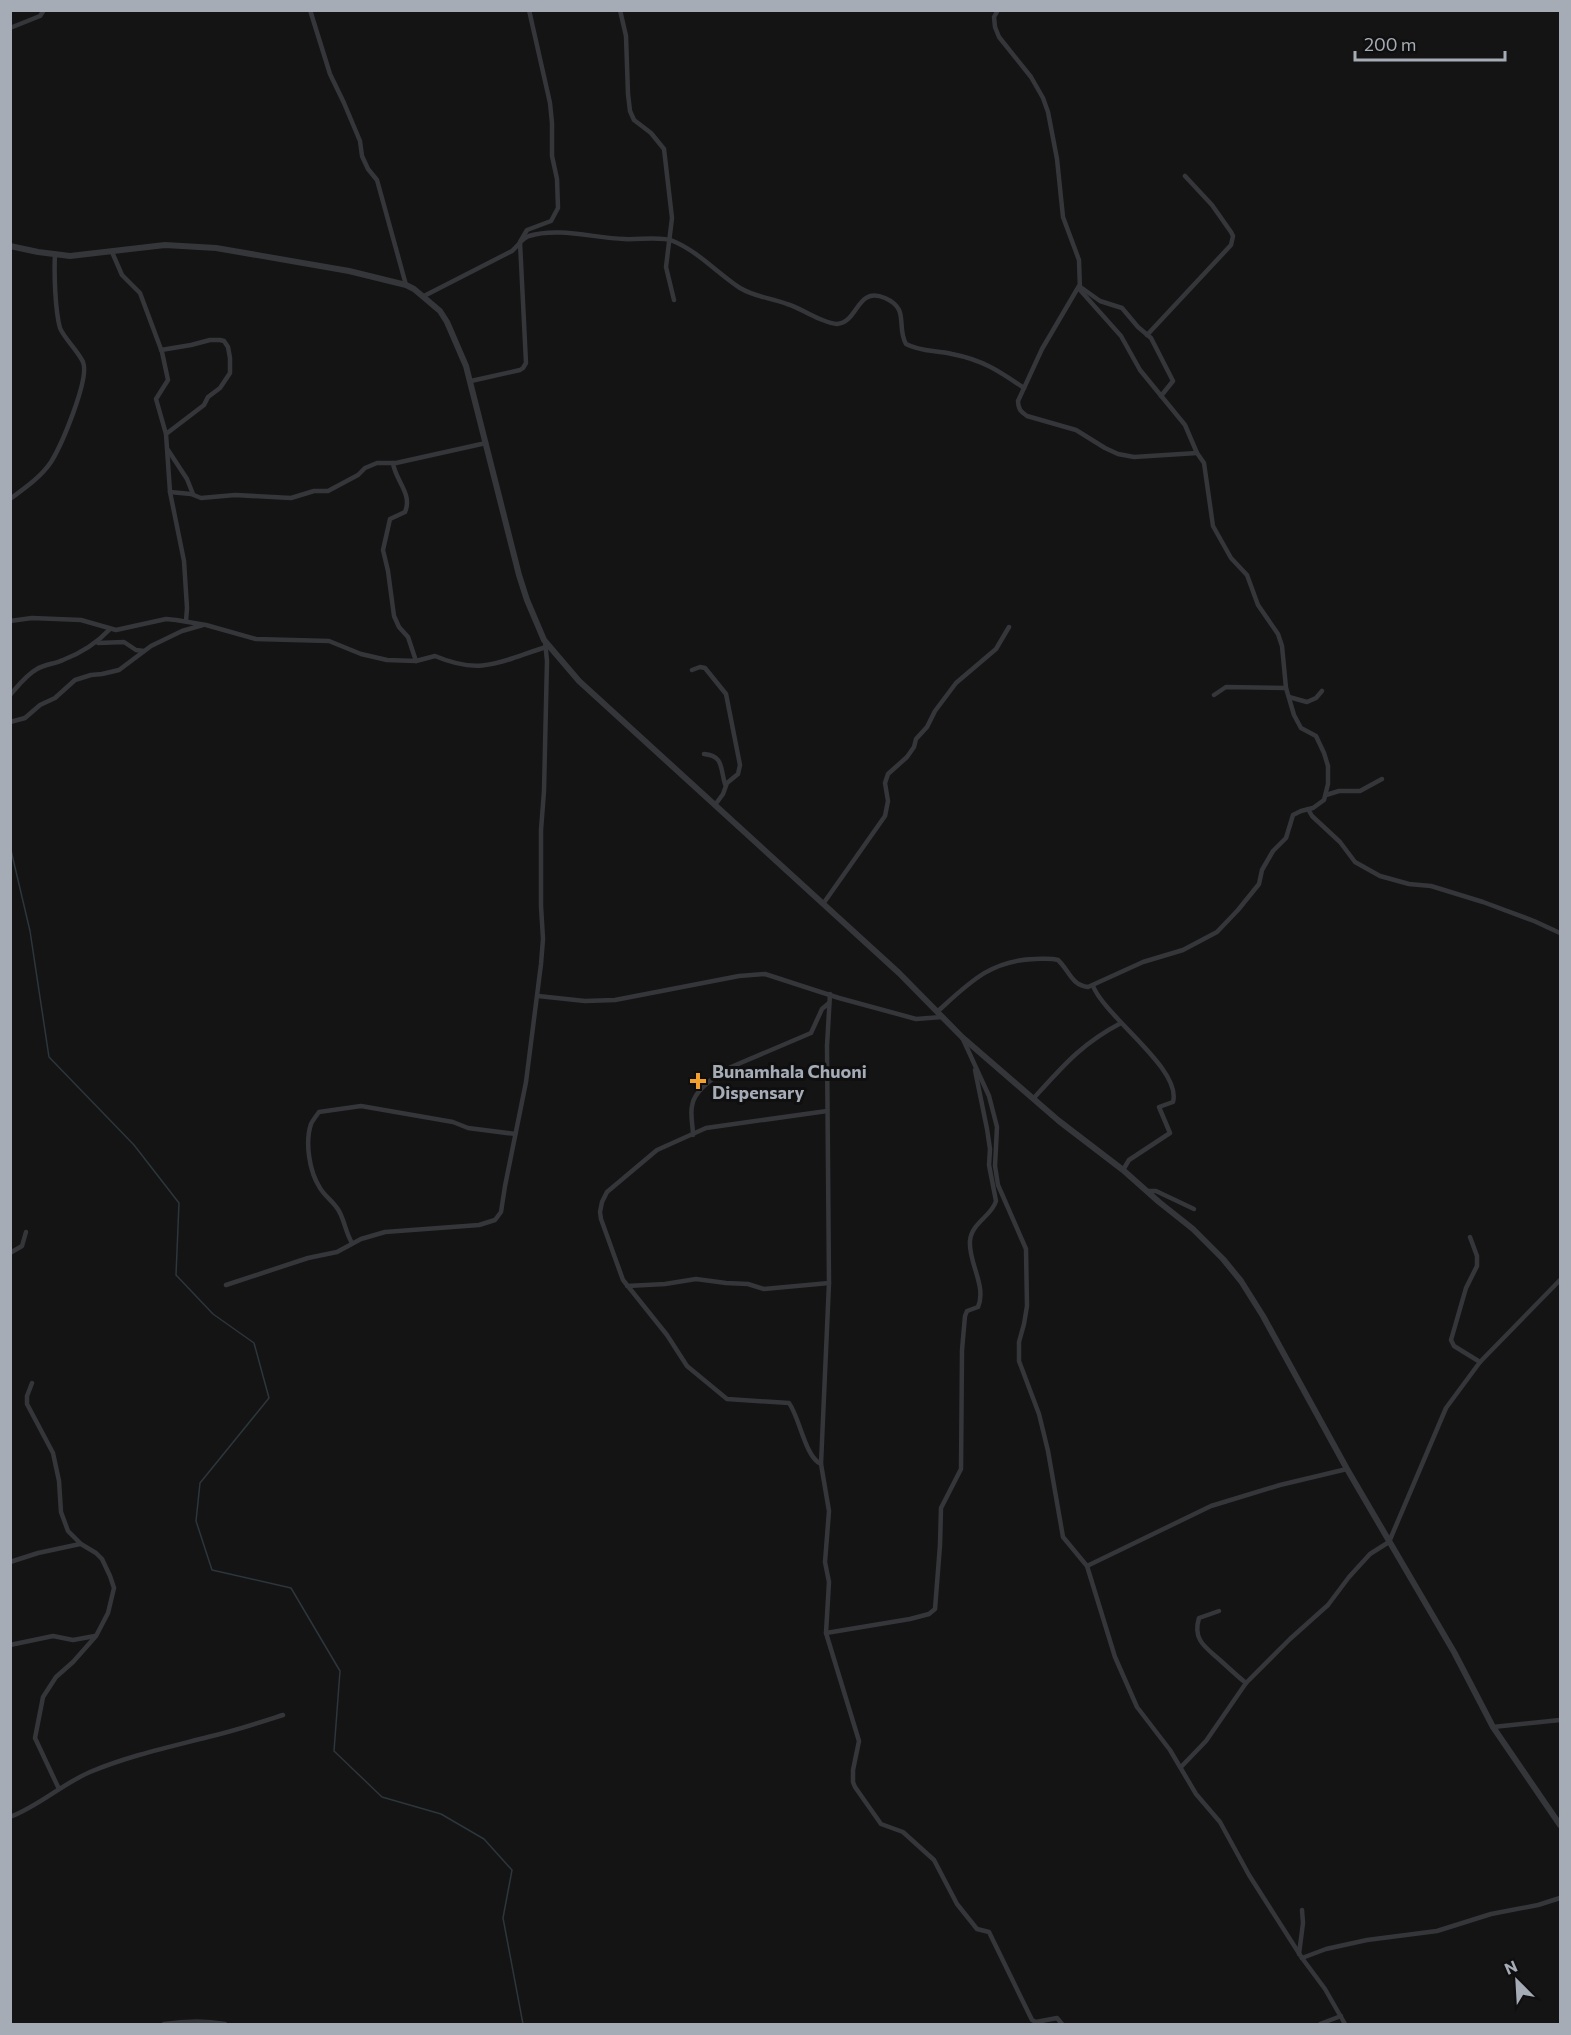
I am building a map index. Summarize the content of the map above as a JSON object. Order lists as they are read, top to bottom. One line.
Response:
{"places":{"health":["Bunamhala Chuoni Dispensary"]},"scale_bar":"200 m","north":"top left"}
